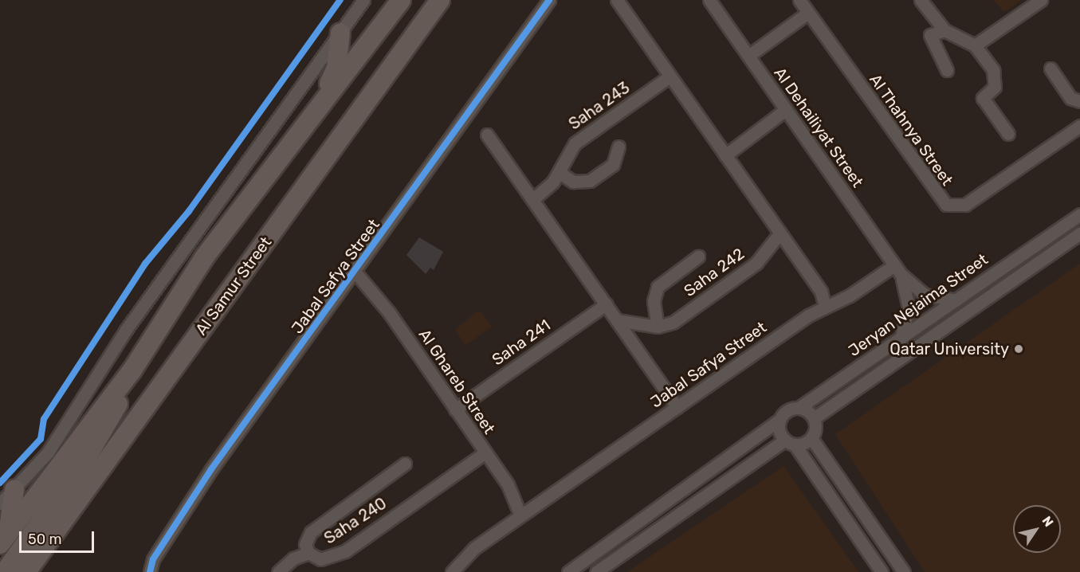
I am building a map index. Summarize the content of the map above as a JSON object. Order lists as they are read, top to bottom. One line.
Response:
{"streets":{"main road":["Al Samur Street"],"street":["Saha 243","Al Dehailiyat Street","Al Thahnya Street","Saha 242","Jabal Safya Street","Jeryan Nejaima Street","Saha 241","Al Ghareb Street","Saha 240"]},"crossings":[["Al Dehailiyat Street","Jabal Safya Street"],["Al Dehailiyat Street","Jeryan Nejaima Street"],["Jabal Safya Street","Al Ghareb Street"],["Saha 241","Al Ghareb Street"],["Al Ghareb Street","Saha 240"]],"places":["Qatar University"],"scale_bar":"50 m","north":"top right"}
